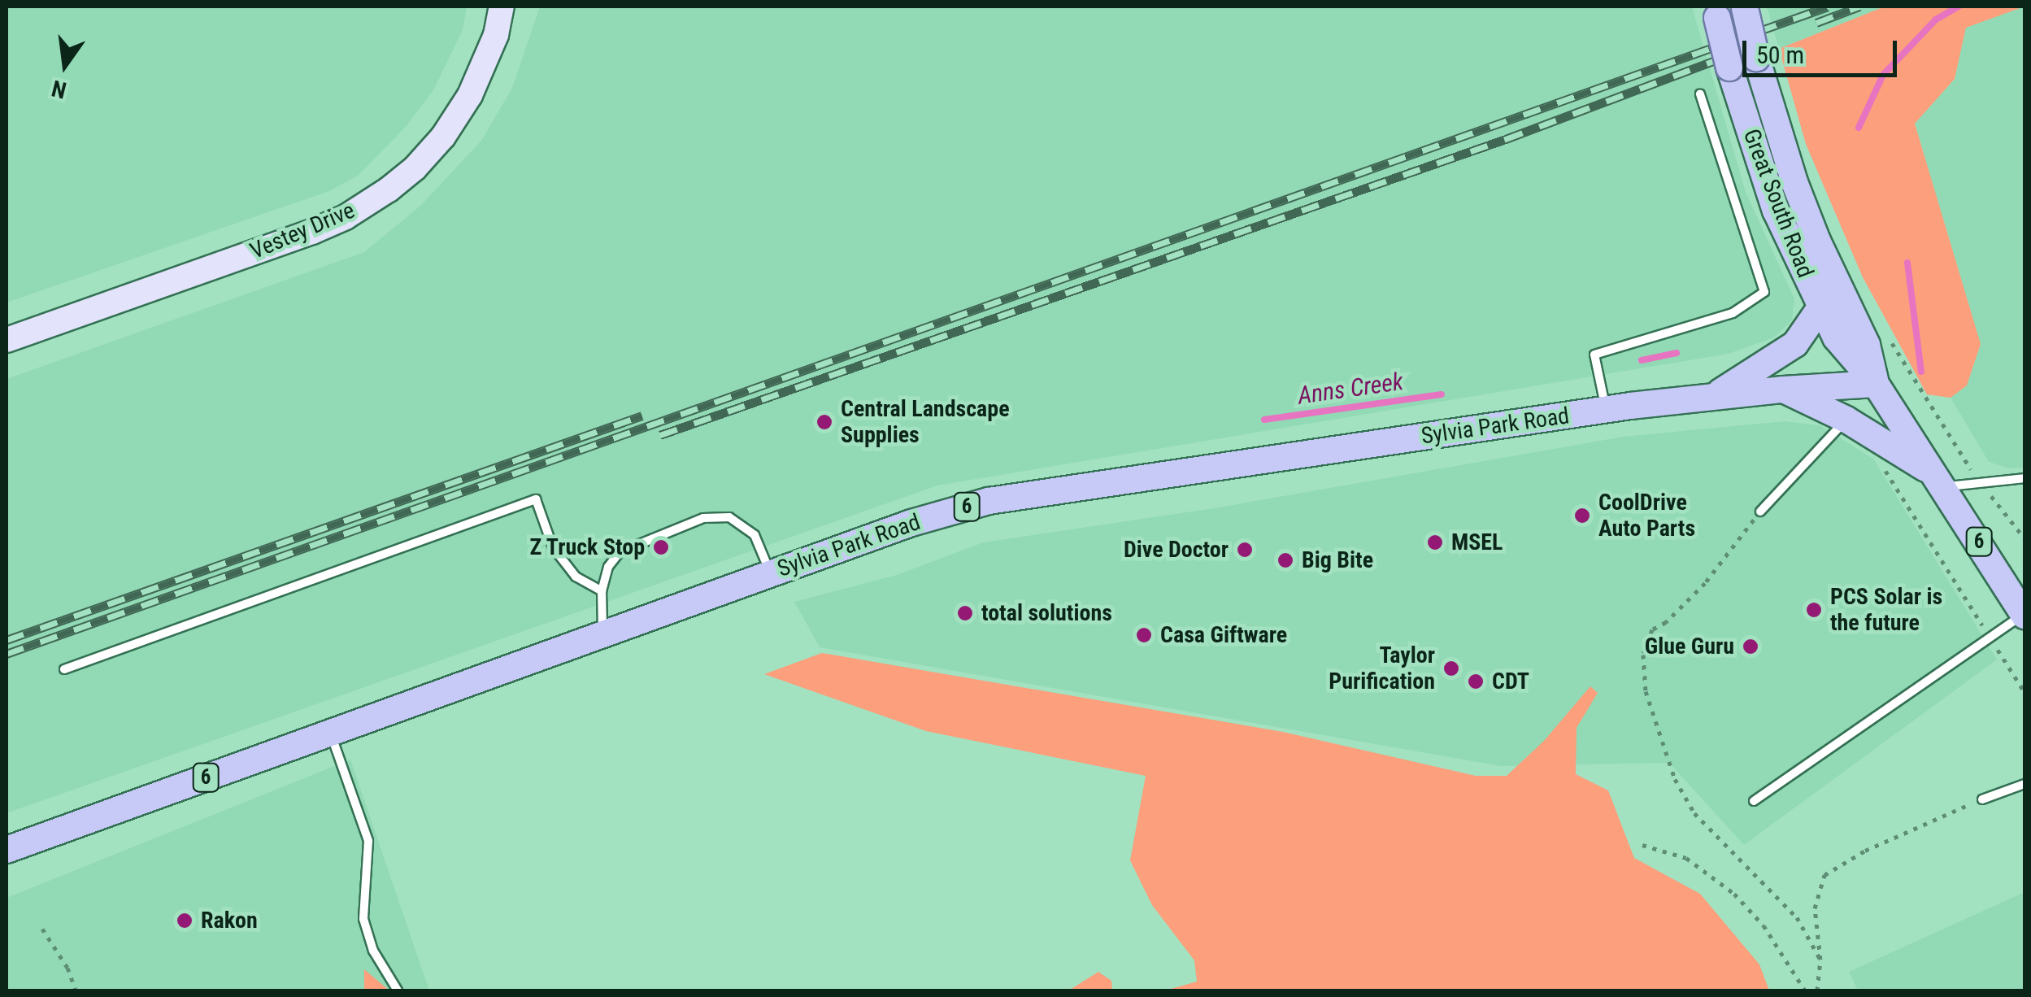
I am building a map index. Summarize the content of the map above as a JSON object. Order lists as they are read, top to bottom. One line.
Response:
{"streets":{"main road":["Great South Road","Sylvia Park Road","6"],"street":["Vestey Drive"]},"crossings":[["Great South Road","Sylvia Park Road"]],"water":["Anns Creek"],"places":["Central Landscape Supplies","CoolDrive Auto Parts","MSEL","Z Truck Stop","Dive Doctor","Big Bite","PCS Solar is the future","total solutions","Casa Giftware","Glue Guru","Taylor Purification","CDT","Rakon"],"scale_bar":"50 m","north":"bottom"}
